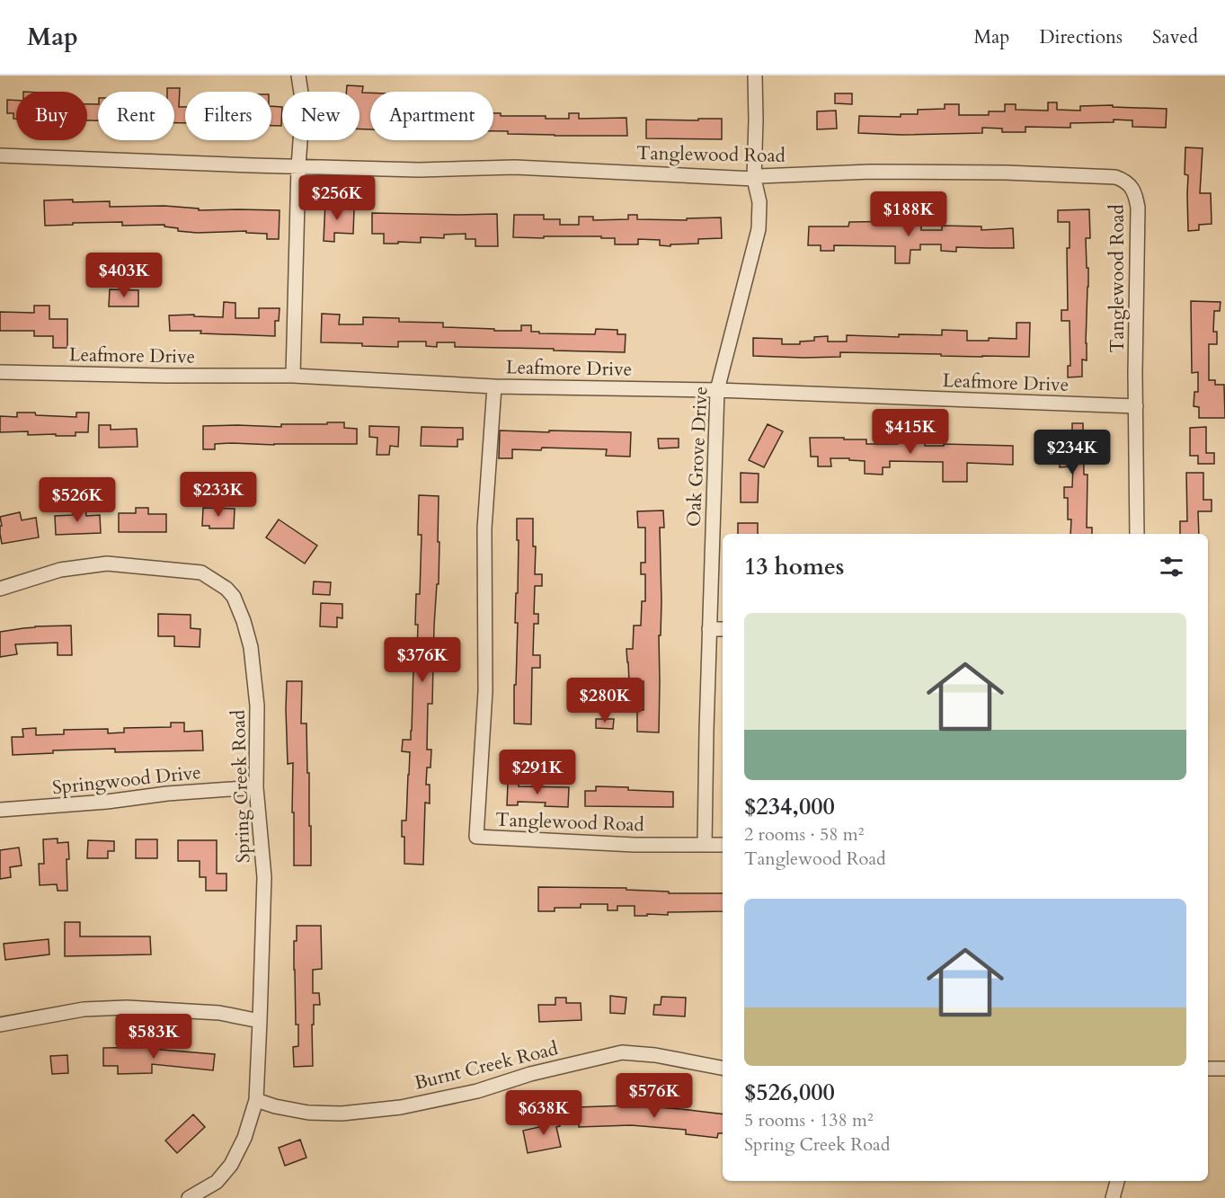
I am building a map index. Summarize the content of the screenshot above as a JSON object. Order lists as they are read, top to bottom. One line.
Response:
{"streets":{"street":["Tanglewood Road","Leafmore Drive","Oak Grove Drive","Springwood Drive","Spring Creek Road","Burnt Creek Road"]},"crossings":[["Tanglewood Road","Leafmore Drive"],["Tanglewood Road","Oak Grove Drive"],["Leafmore Drive","Oak Grove Drive"],["Springwood Drive","Spring Creek Road"],["Spring Creek Road","Burnt Creek Road"]],"page":{"header":"Map","nav":["Map","Directions","Saved"],"chip":["Buy","Rent","Filters","New","Apartment"],"price":["$256K","$188K","$403K","$415K","$234K","$233K","$526K","$376K","$280K","$291K","$583K","$576K","$638K"],"heading":"13 homes","list":[{"name":"$234,000","note":"2 rooms · 58 m² · Tanglewood Road"},{"name":"$526,000","note":"5 rooms · 138 m² · Spring Creek Road"}]}}
